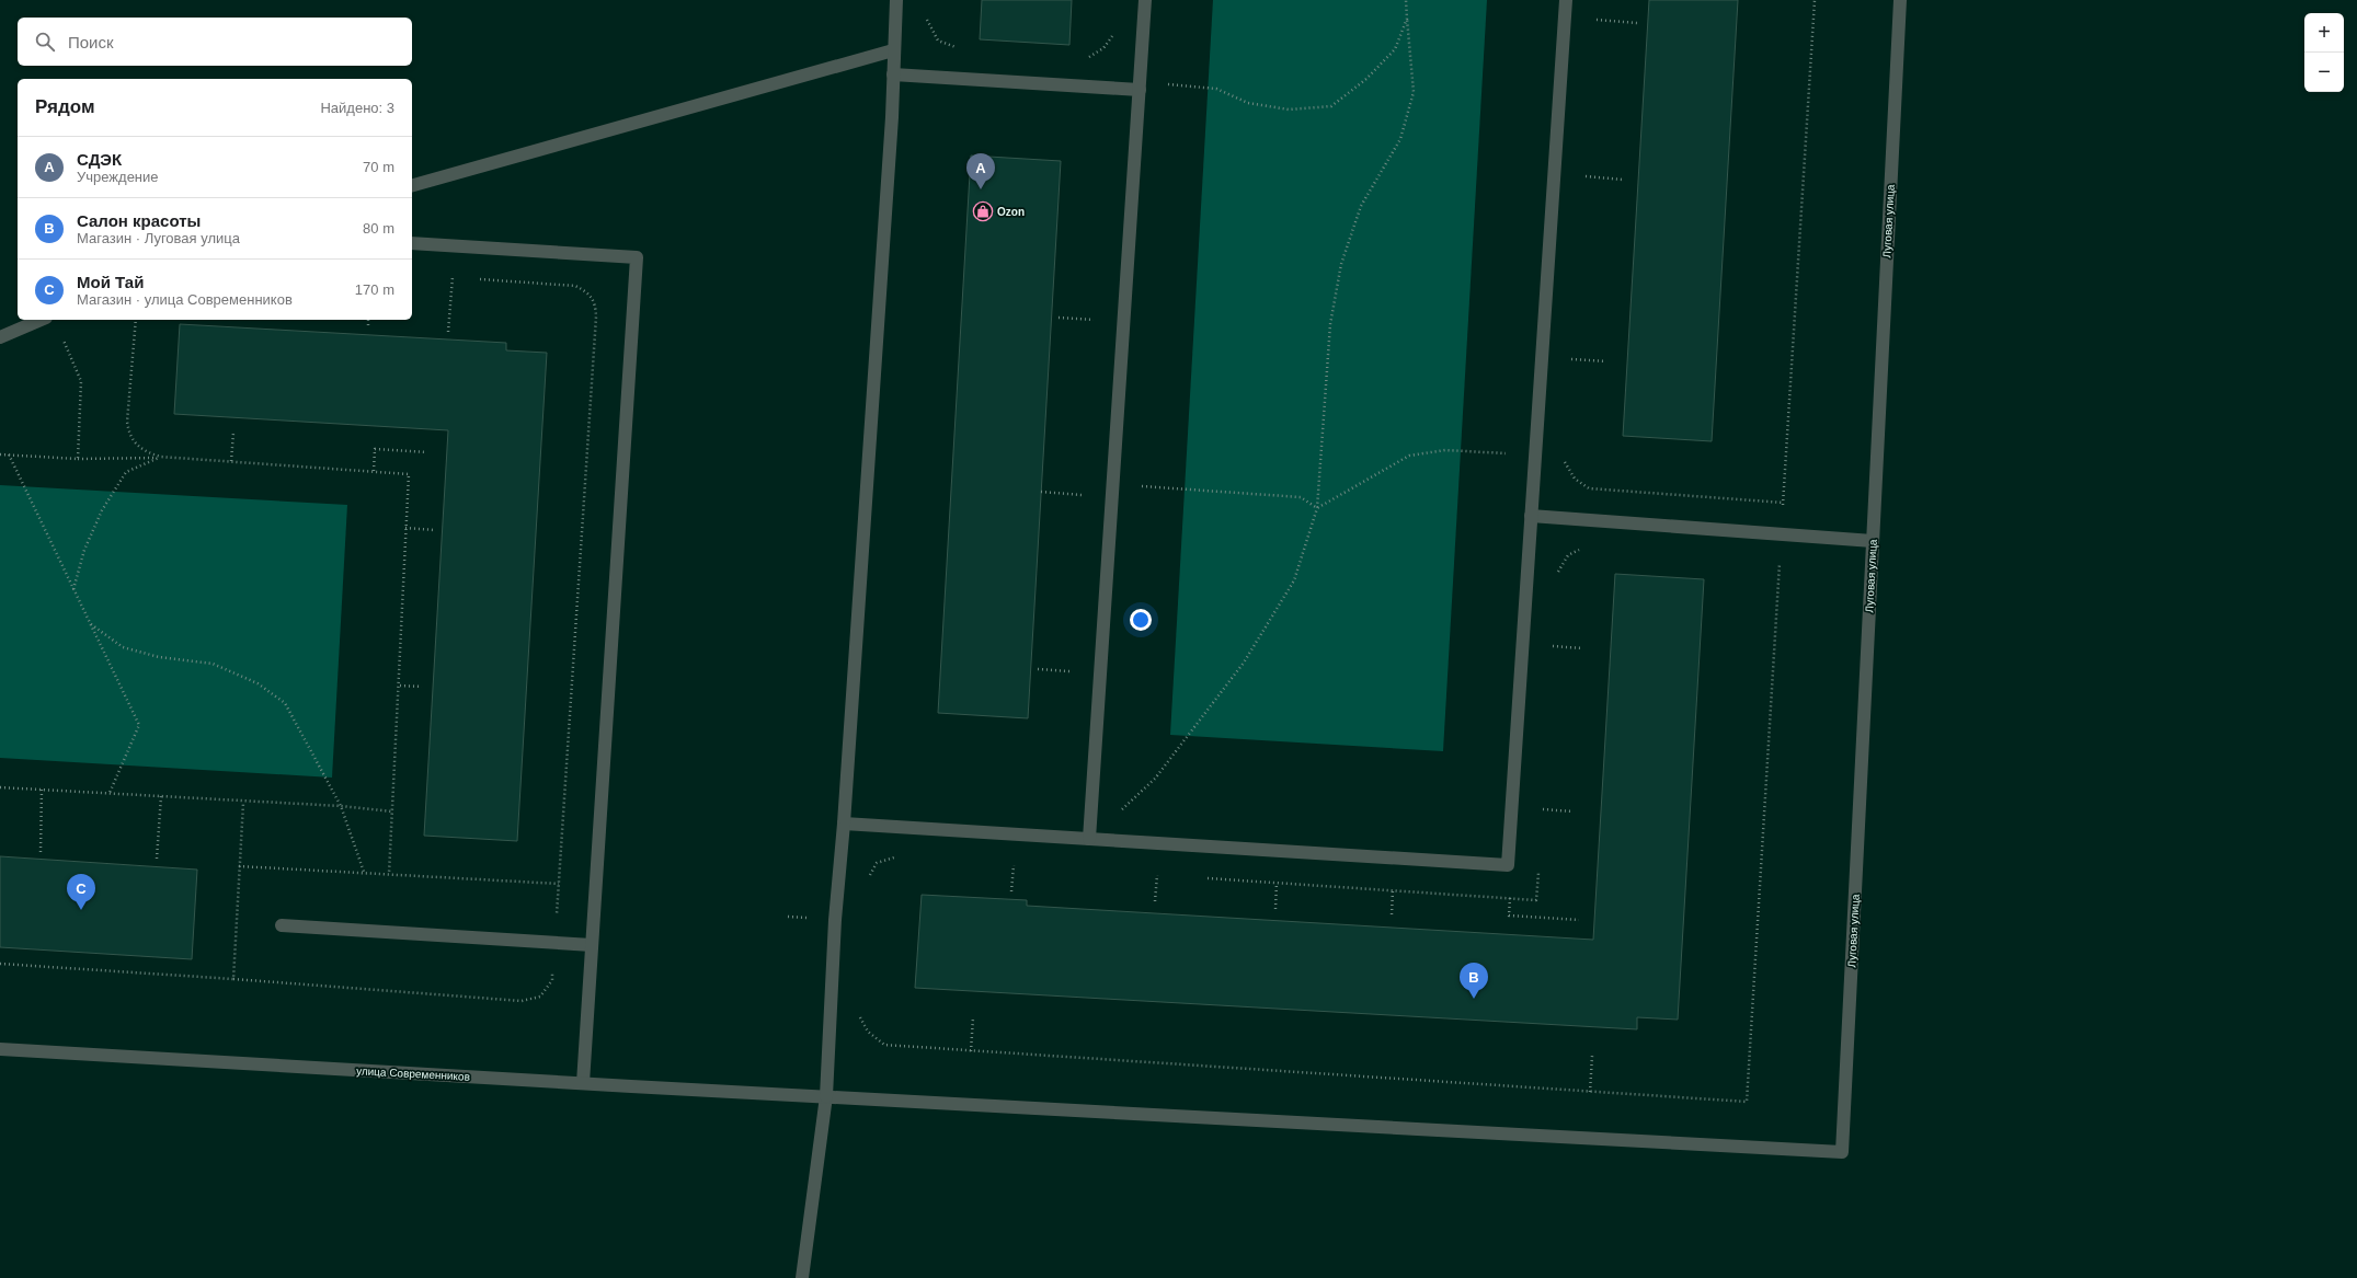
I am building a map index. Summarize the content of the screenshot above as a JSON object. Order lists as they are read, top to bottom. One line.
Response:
{"streets":{"street":["Луговая улица","улица Современников"]},"crossings":[["Луговая улица","улица Современников"]],"places":{"shop":["Ozon"]},"page":{"map_buttons":["+","−"],"search":"Поиск","heading":["Рядом","Найдено: 3"],"list":[{"mark":"A","name":"СДЭК","note":"Учреждение","value":"70 m"},{"mark":"B","name":"Салон красоты","note":"Магазин · Луговая улица","value":"80 m"},{"mark":"C","name":"Мой Тай","note":"Магазин · улица Современников","value":"170 m"}],"pins":["A","C","B"]}}
